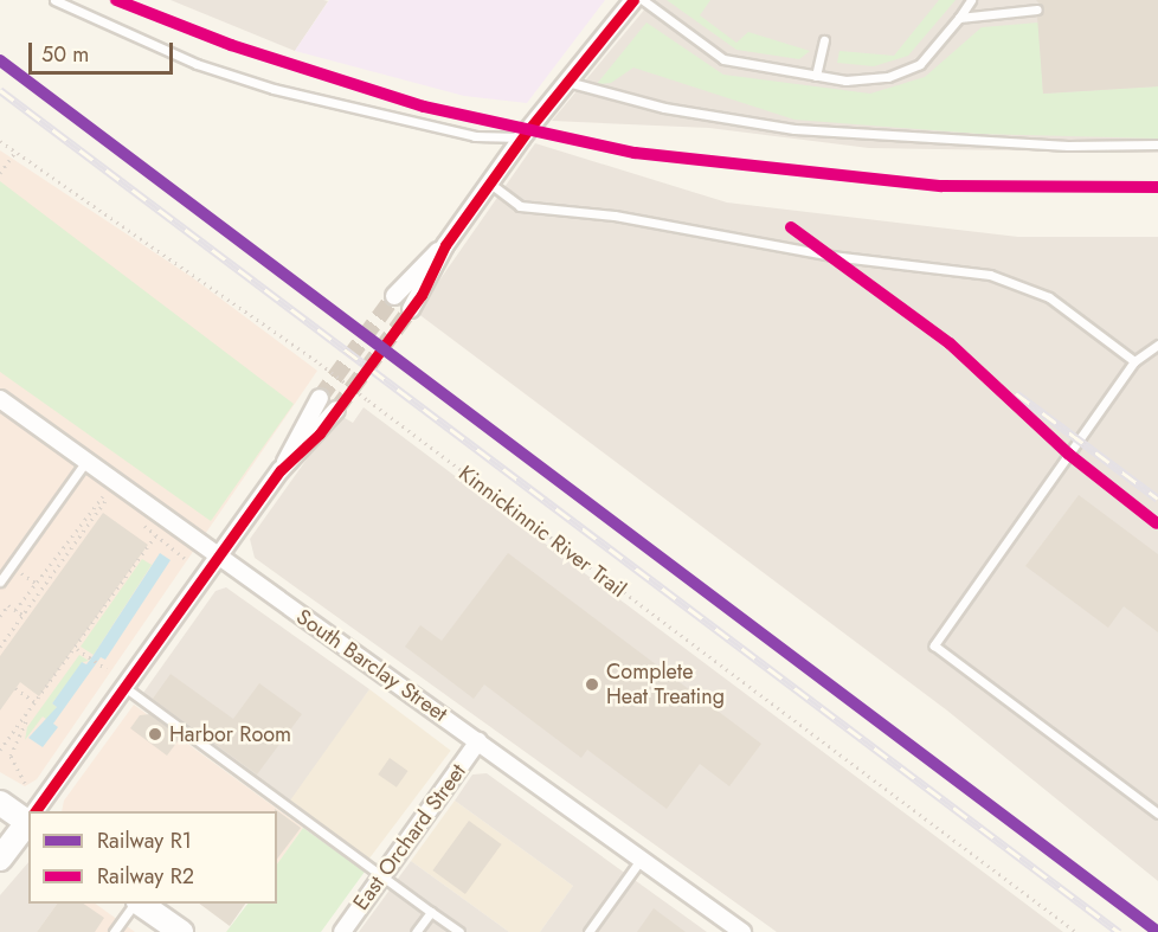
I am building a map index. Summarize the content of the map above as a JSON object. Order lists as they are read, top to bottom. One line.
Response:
{"streets":{"street":["South Barclay Street","East Orchard Street"],"path":["Kinnickinnic River Trail"]},"crossings":[["South Barclay Street","East Orchard Street"]],"places":["Complete Heat Treating","Harbor Room"],"lines":["rail line R2","rail line R1"],"legend":["Railway R1","Railway R2"],"scale_bar":"50 m"}
